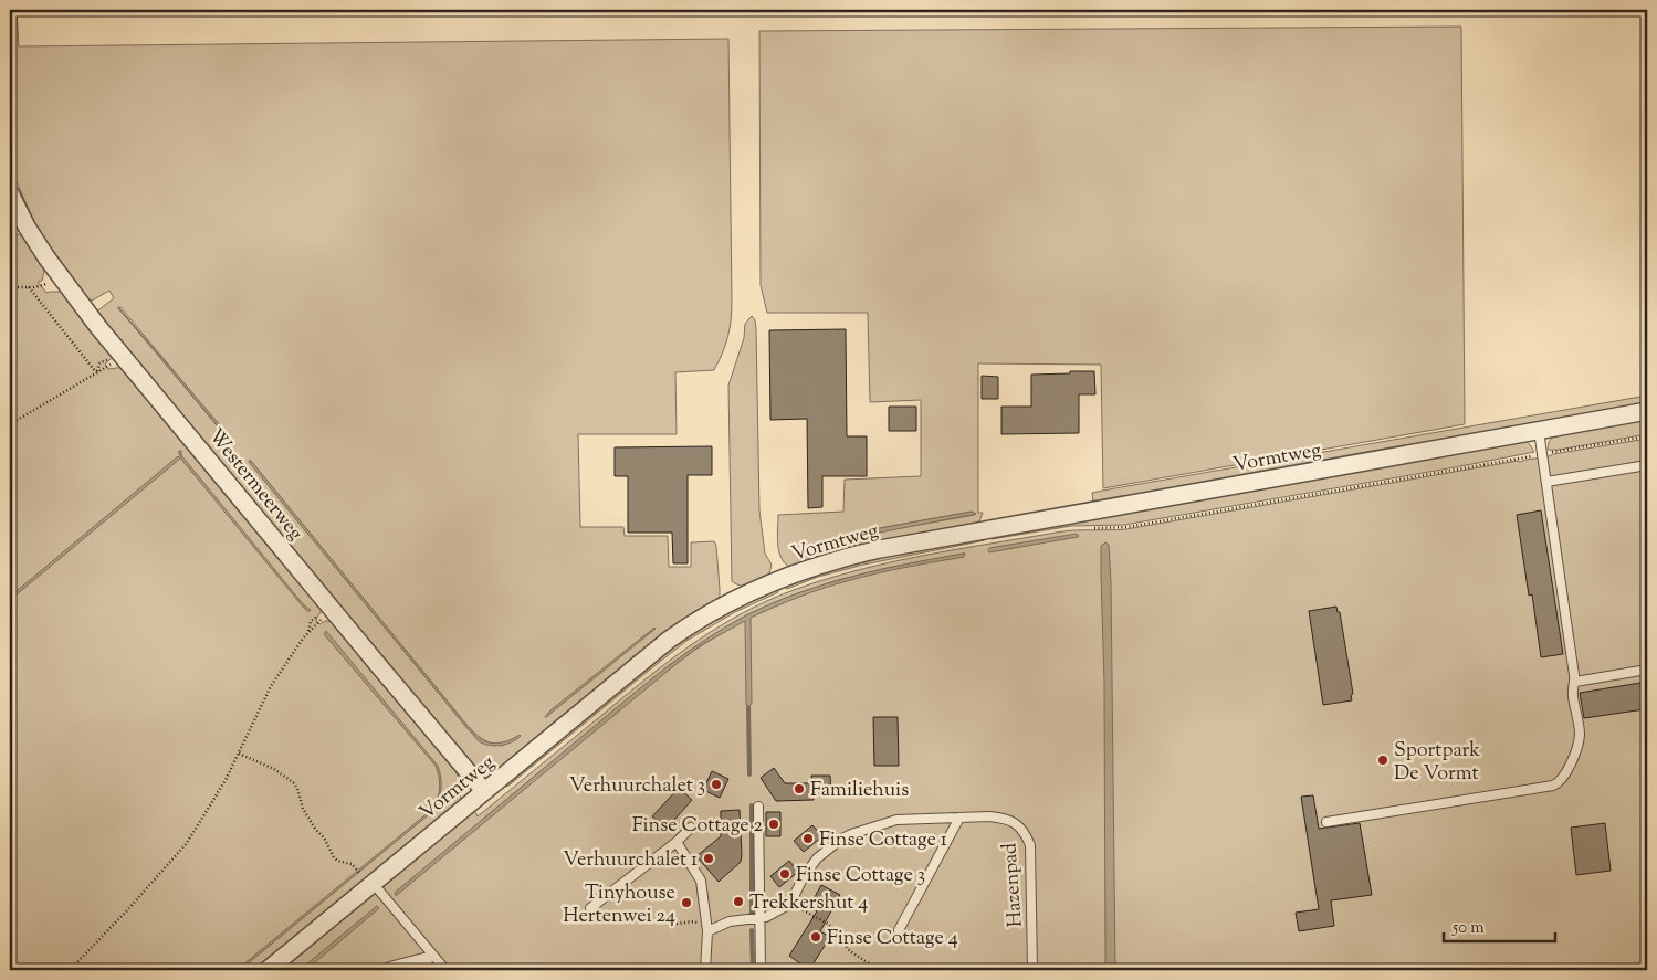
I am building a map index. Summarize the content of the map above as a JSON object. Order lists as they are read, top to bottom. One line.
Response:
{"streets":{"street":["Vormtweg","Westermeerweg"],"lane":["Hazenpad"]},"crossings":[["Vormtweg","Westermeerweg"]],"places":["Sportpark De Vormt","Verhuurchalet 3","Familiehuis","Finse Cottage 2","Finse Cottage 1","Verhuurchalet 1","Finse Cottage 3","Trekkershut 4","Tinyhouse Hertenwei 24","Finse Cottage 4"],"scale_bar":"50 m"}
